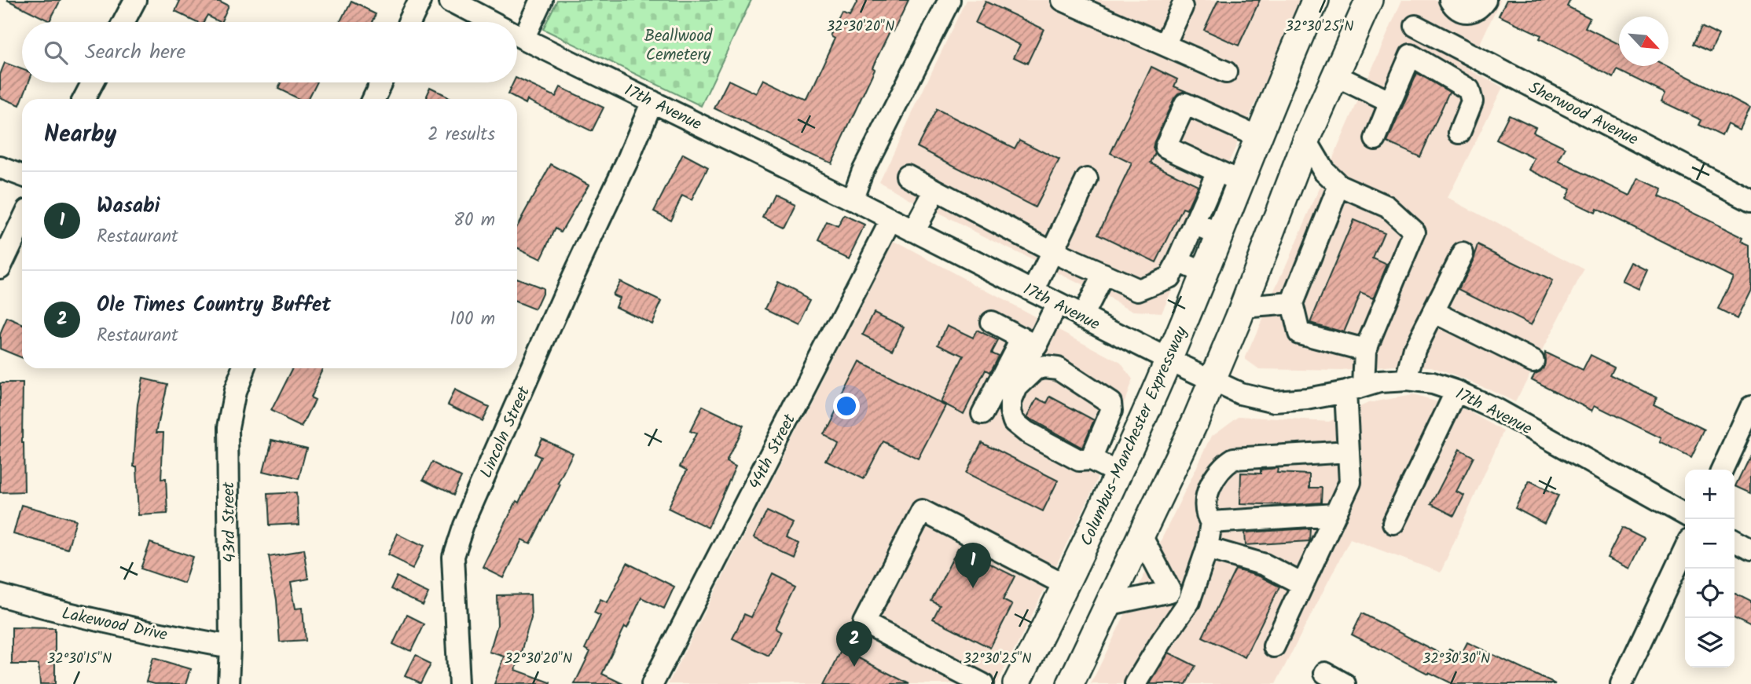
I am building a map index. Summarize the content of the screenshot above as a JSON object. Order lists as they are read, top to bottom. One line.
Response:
{"streets":{"main road":["Columbus-Manchester Expressway"],"street":["17th Avenue","Sherwood Avenue","Lincoln Street","44th Street","43rd Street","Lakewood Drive"]},"crossings":[["17th Avenue","Lincoln Street"],["17th Avenue","Columbus-Manchester Expressway"],["17th Avenue","44th Street"],["43rd Street","Lakewood Drive"]],"parks":["Beallwood Cemetery"],"north":"bottom right","page":{"search":"Search here","heading":["Nearby","2 results"],"list":[{"mark":"1","name":"Wasabi","note":"Restaurant","value":"80 m"},{"mark":"2","name":"Ole Times Country Buffet","note":"Restaurant","value":"100 m"}],"map_buttons":["+","−"],"pins":["1","2"]},"coordinates":["32°30'20\"N","32°30'25\"N","32°30'15\"N","32°30'30\"N"]}
